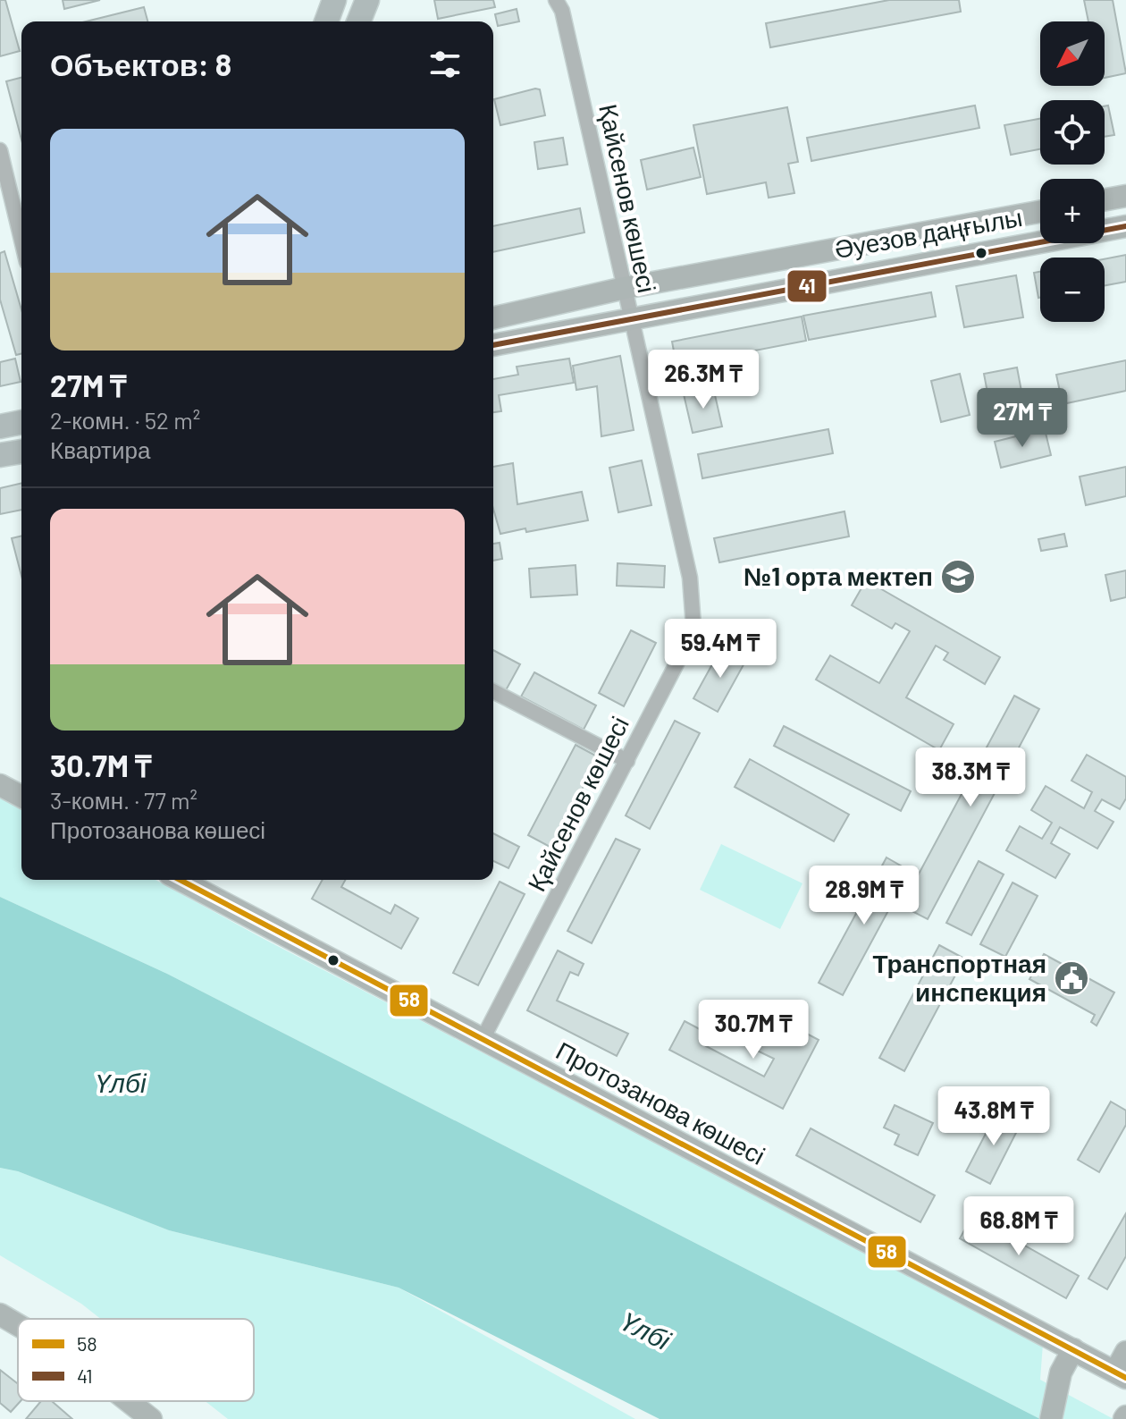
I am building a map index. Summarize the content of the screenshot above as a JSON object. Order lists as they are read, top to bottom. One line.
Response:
{"streets":{"main road":["Әуезов даңғылы","Протозанова көшесі"],"street":["Қайсенов көшесі"]},"crossings":[["Қайсенов көшесі","Әуезов даңғылы"],["Қайсенов көшесі","Протозанова көшесі"]],"water":["Үлбі"],"places":{"school or university":["№1 орта мектеп"],"public building":["Транспортная инспекция"]},"lines":["transit line 41","transit line 58"],"legend":["58","41"],"north":"bottom left","page":{"map_buttons":["+","−"],"heading":"Объектов: 8","list":[{"name":"27M ₸","note":"2-комн. · 52 m² · Квартира"},{"name":"30.7M ₸","note":"3-комн. · 77 m² · Протозанова көшесі"}],"price":["26.3M ₸","27M ₸","59.4M ₸","38.3M ₸","28.9M ₸","30.7M ₸","43.8M ₸","68.8M ₸"]}}
